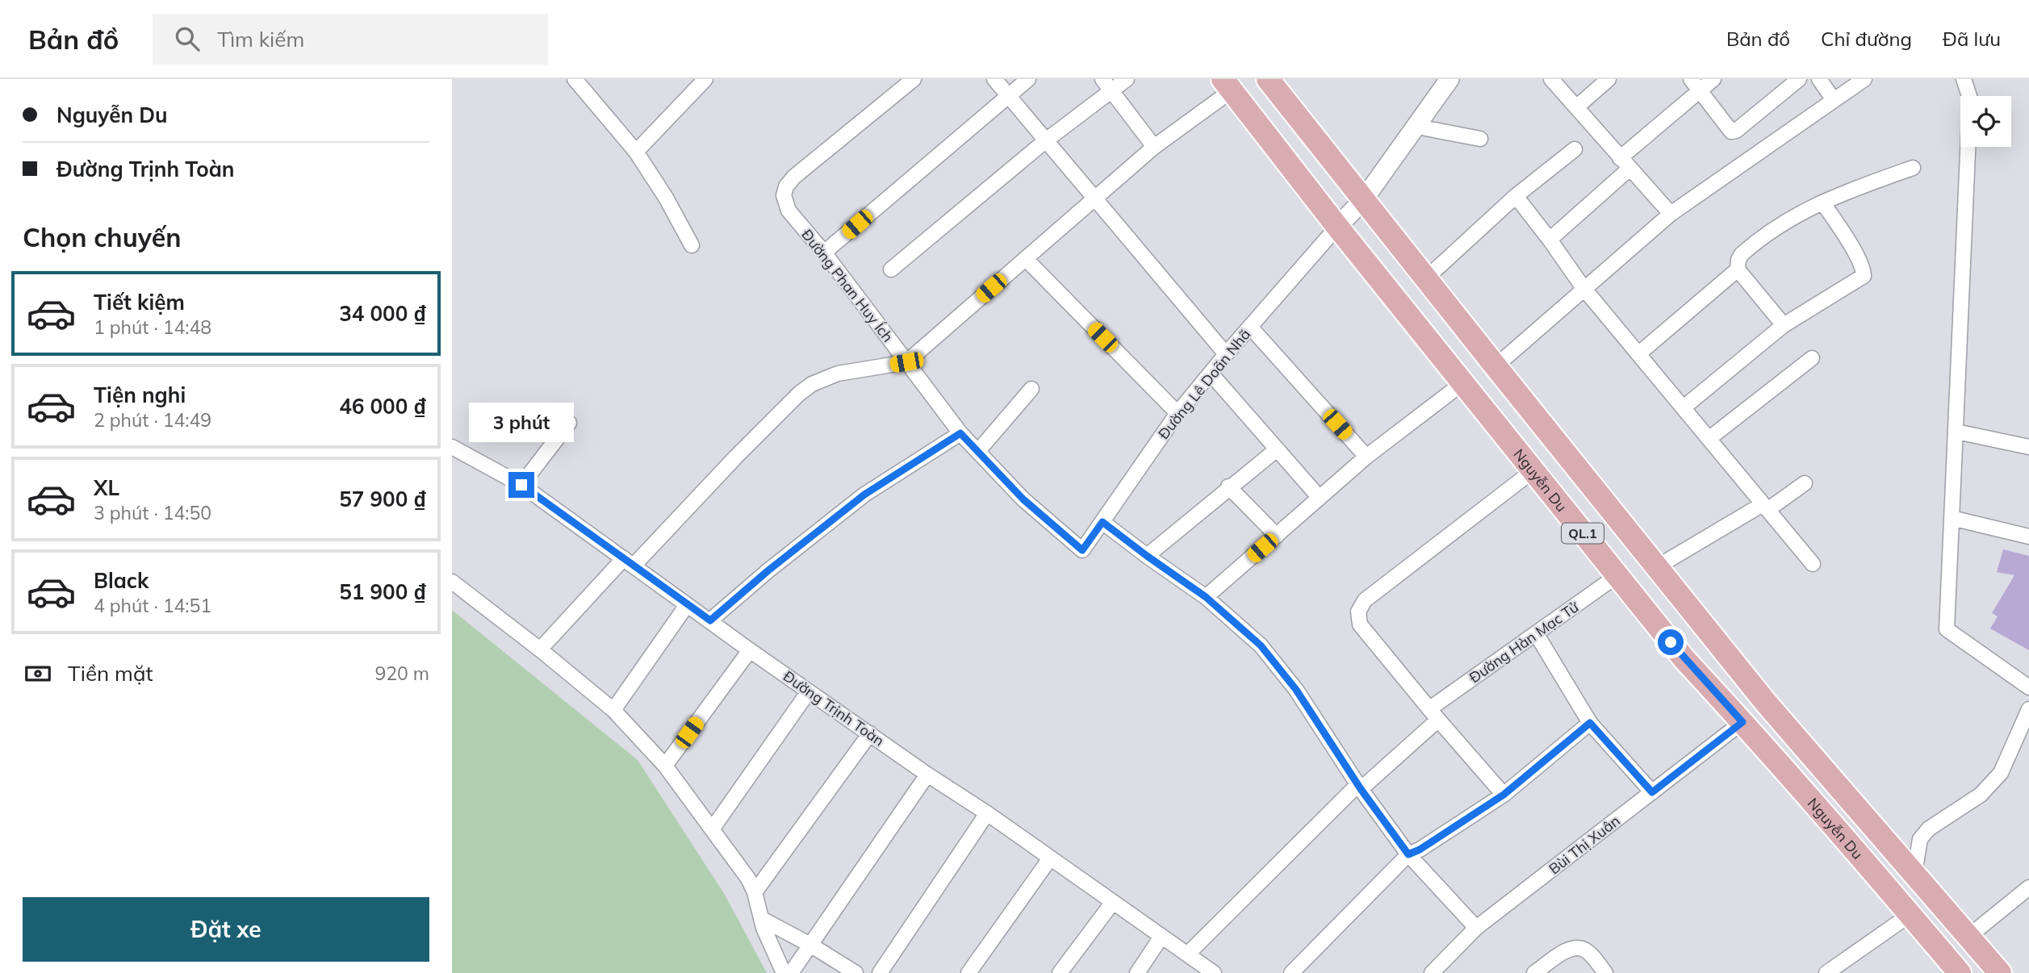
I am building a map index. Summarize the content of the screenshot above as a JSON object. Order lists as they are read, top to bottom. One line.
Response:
{"streets":{"main road":["Nguyễn Du","QL.1"],"street":["Đường Phan Huy Ích","Đường Lê Doãn Nhã","Đường Hàn Mạc Tử","Đường Trịnh Toàn","Bùi Thị Xuân"]},"crossings":[["Đường Phan Huy Ích","Đường Lê Doãn Nhã"],["Đường Lê Doãn Nhã","Nguyễn Du"],["Nguyễn Du","Đường Hàn Mạc Tử"],["Nguyễn Du","Bùi Thị Xuân"],["Đường Hàn Mạc Tử","Đường Trịnh Toàn"]],"page":{"header":"Bản đồ","search":"Tìm kiếm","nav":["Bản đồ","Chỉ đường","Đã lưu"],"banner":["Nguyễn Du","Đường Trịnh Toàn"],"heading":"Chọn chuyến","list":[{"name":"Tiết kiệm","note":"1 phút · 14:48","value":"34 000 ₫"},{"name":"Tiện nghi","note":"2 phút · 14:49","value":"46 000 ₫"},{"name":"XL","note":"3 phút · 14:50","value":"57 900 ₫"},{"name":"Black","note":"4 phút · 14:51","value":"51 900 ₫"}],"bubble":"3 phút","pay":["Tiền mặt","920 m"],"buttons":"Đặt xe"}}
